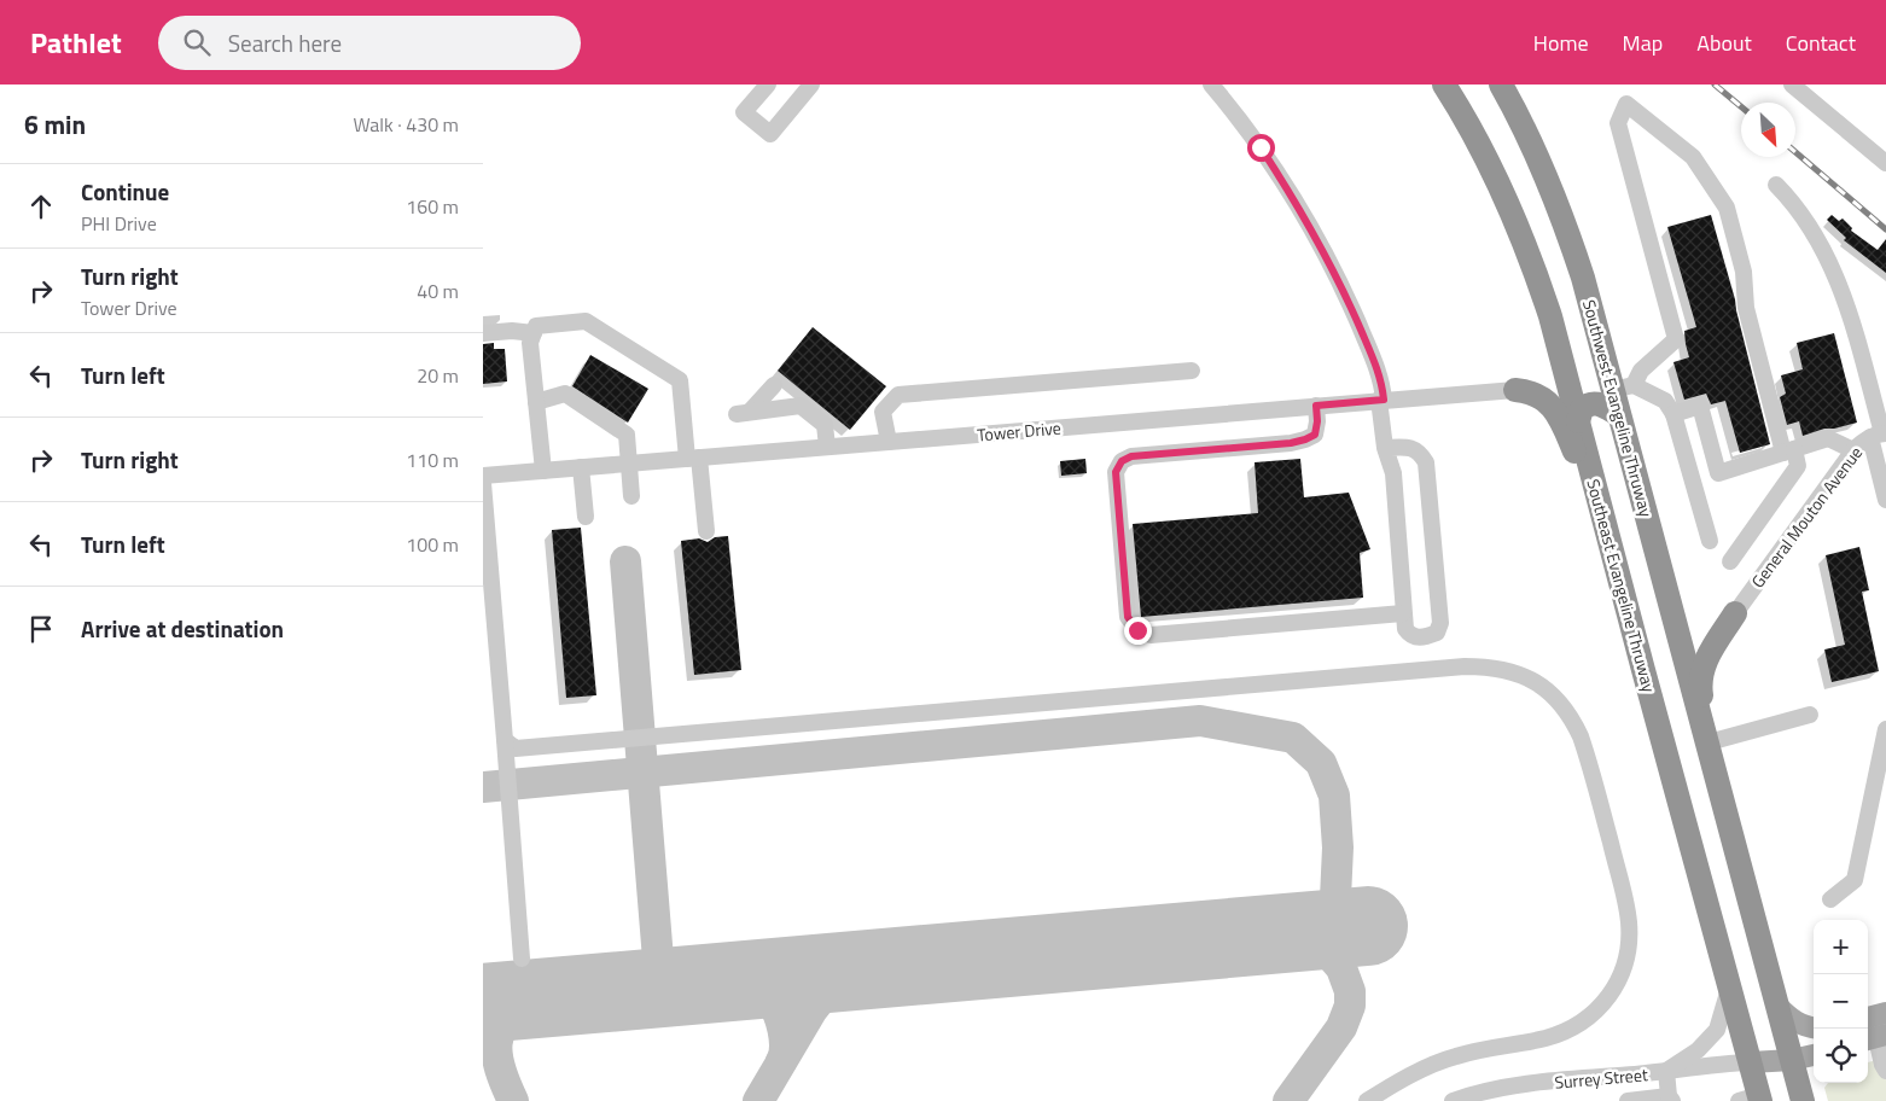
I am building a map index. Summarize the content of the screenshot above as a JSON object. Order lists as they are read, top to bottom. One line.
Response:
{"streets":{"highway":["Southwest Evangeline Thruway","Southeast Evangeline Thruway"],"street":["Tower Drive","General Mouton Avenue","Surrey Street"]},"crossings":[["Southeast Evangeline Thruway","Surrey Street"]],"north":"bottom right","page":{"header":"Pathlet","search":"Search here","nav":["Home","Map","About","Contact"],"heading":["6 min","Walk · 430 m"],"list":[["Continue","PHI Drive","160 m"],["Turn right","Tower Drive","40 m"],["Turn left","20 m"],["Turn right","110 m"],["Turn left","100 m"],"Arrive at destination"],"map_buttons":["+","−"]}}
